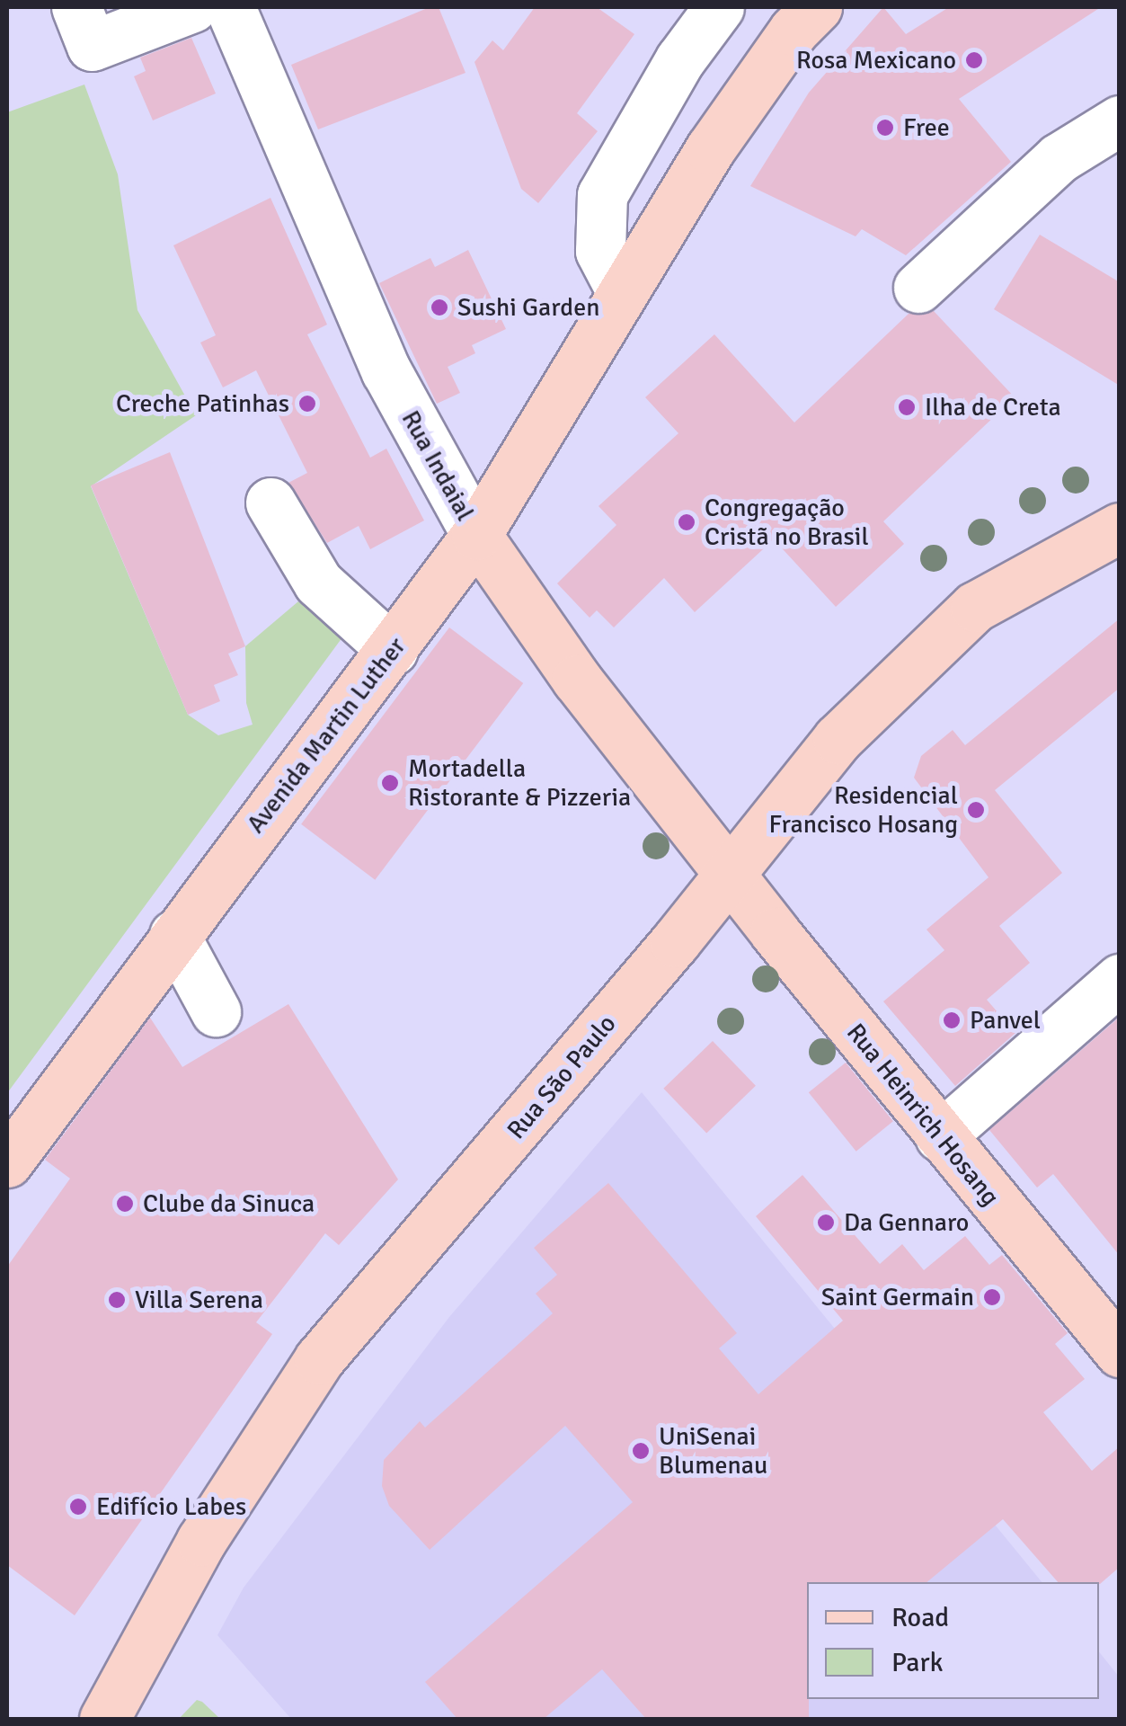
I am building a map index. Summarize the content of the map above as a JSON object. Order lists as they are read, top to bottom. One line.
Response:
{"streets":{"main road":["Rua Indaial","Avenida Martin Luther","Rua São Paulo","Rua Heinrich Hosang"]},"crossings":[["Rua Indaial","Avenida Martin Luther"],["Rua Indaial","Rua São Paulo"],["Rua Indaial","Rua Heinrich Hosang"],["Rua São Paulo","Rua Heinrich Hosang"]],"places":["Rosa Mexicano","Free","Sushi Garden","Creche Patinhas","Ilha de Creta","Congregação Cristã no Brasil","Mortadella Ristorante & Pizzeria","Residencial Francisco Hosang","Panvel","Clube da Sinuca","Da Gennaro","Saint Germain","Villa Serena","UniSenai Blumenau","Edifício Labes"],"legend":["Road","Park"]}
